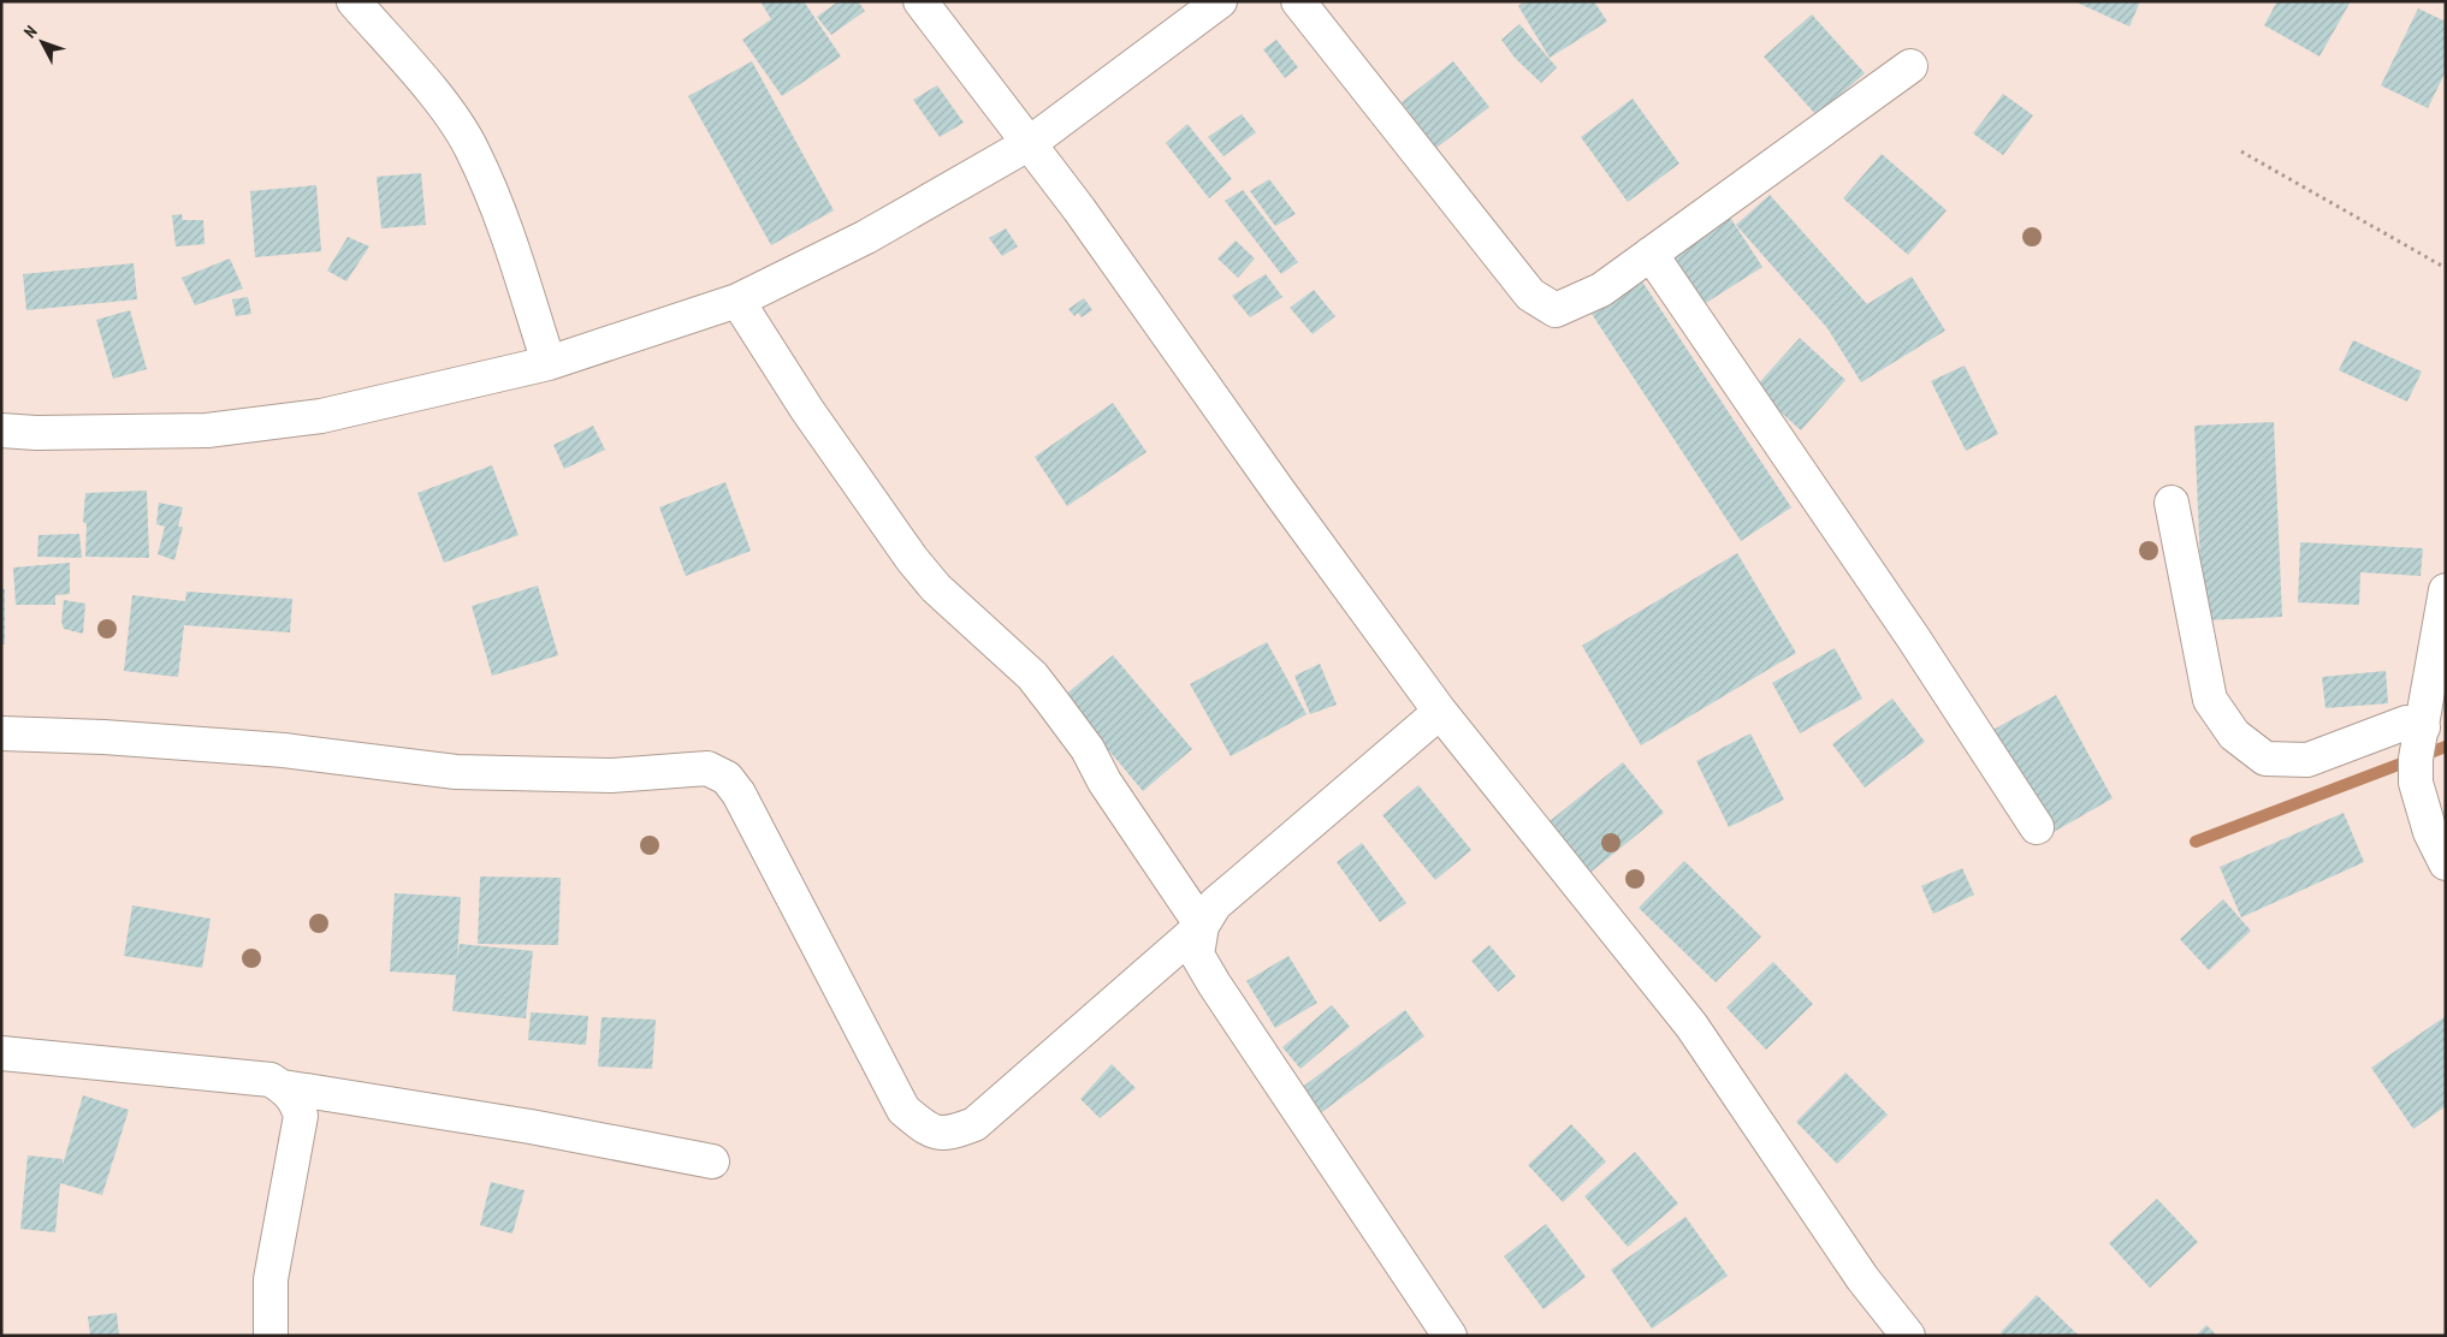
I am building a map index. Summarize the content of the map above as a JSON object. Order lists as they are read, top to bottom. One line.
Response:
{"north":"top left"}
